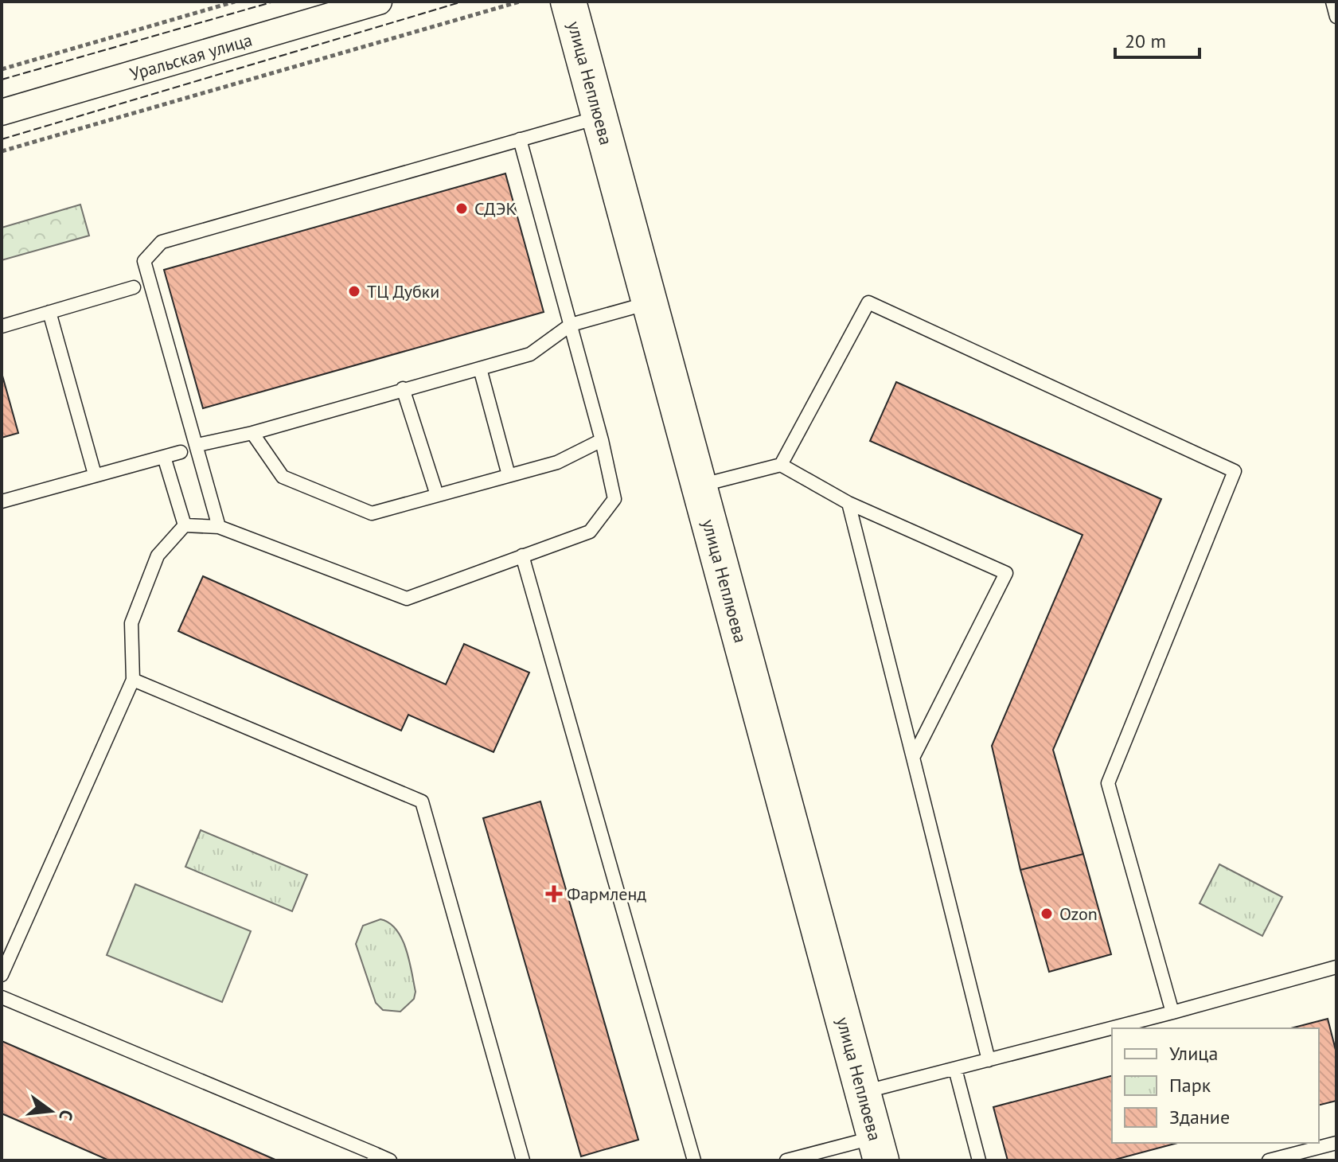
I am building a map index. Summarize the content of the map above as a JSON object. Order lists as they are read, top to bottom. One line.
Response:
{"streets":{"main road":["улица Неплюева"],"street":["Уральская улица"]},"places":{"other":["СДЭК","ТЦ Дубки","Ozon"],"health":["Фармленд"]},"legend":["Улица","Парк","Здание"],"scale_bar":"20 m","north":"right"}
